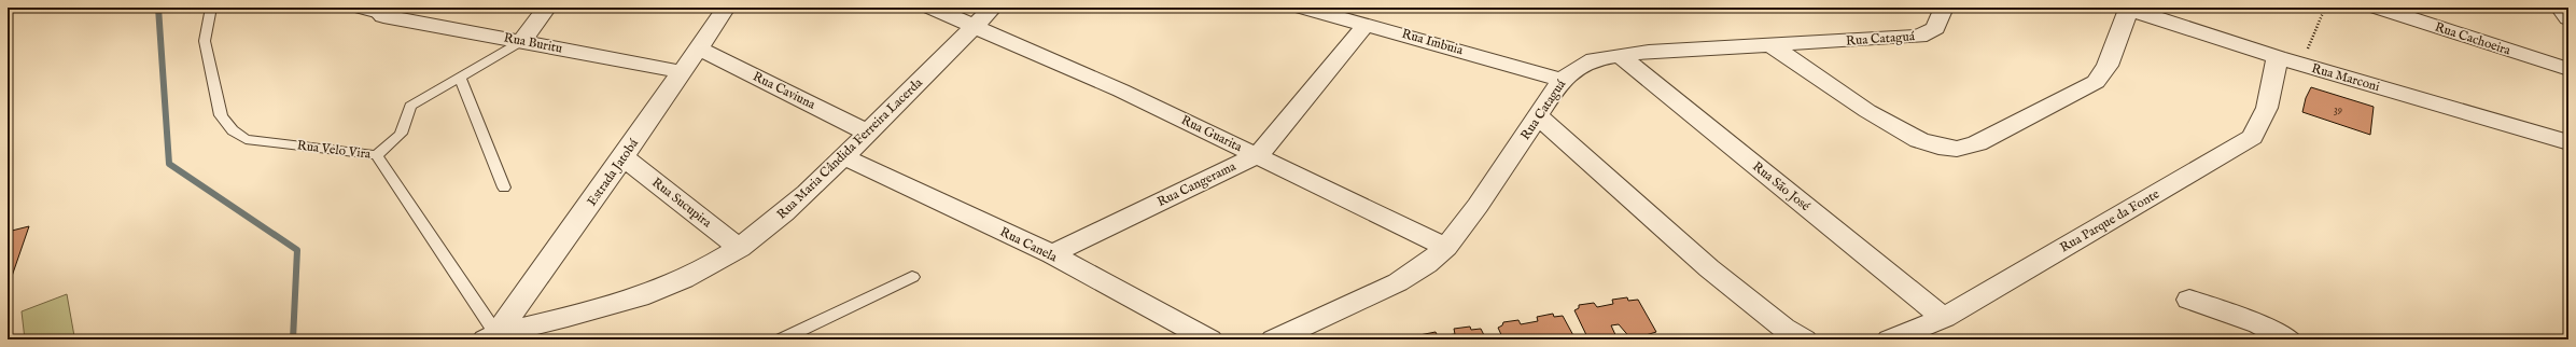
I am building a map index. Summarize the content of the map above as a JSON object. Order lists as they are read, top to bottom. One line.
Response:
{"streets":{"street":["Rua Cataguá","Rua Cachoeira","Rua Imbuia","Rua Buritu","Rua Marconi","Rua Caviuna","Rua Guarita","Rua Maria Cândida Ferreira Lacerda","Estrada Jatobá","Rua Cangerama","Rua São José","Rua Sucupira","Rua Parque da Fonte","Rua Canela"],"lane":["Rua Velo Vira"]},"crossings":[["Rua Cataguá","Rua Imbuia"],["Rua Cataguá","Rua Guarita"],["Rua Cataguá","Rua São José"],["Rua Imbuia","Rua Cangerama"],["Rua Buritu","Estrada Jatobá"],["Rua Marconi","Rua Parque da Fonte"],["Rua Caviuna","Rua Maria Cândida Ferreira Lacerda"],["Rua Caviuna","Estrada Jatobá"],["Rua Guarita","Rua Maria Cândida Ferreira Lacerda"],["Rua Guarita","Rua Cangerama"],["Rua Maria Cândida Ferreira Lacerda","Rua Velo Vira"],["Rua Maria Cândida Ferreira Lacerda","Estrada Jatobá"],["Rua Maria Cândida Ferreira Lacerda","Rua Sucupira"],["Rua Maria Cândida Ferreira Lacerda","Rua Canela"],["Rua Velo Vira","Estrada Jatobá"],["Estrada Jatobá","Rua Sucupira"],["Rua Cangerama","Rua Canela"],["Rua São José","Rua Parque da Fonte"]],"house_numbers":["39"]}
